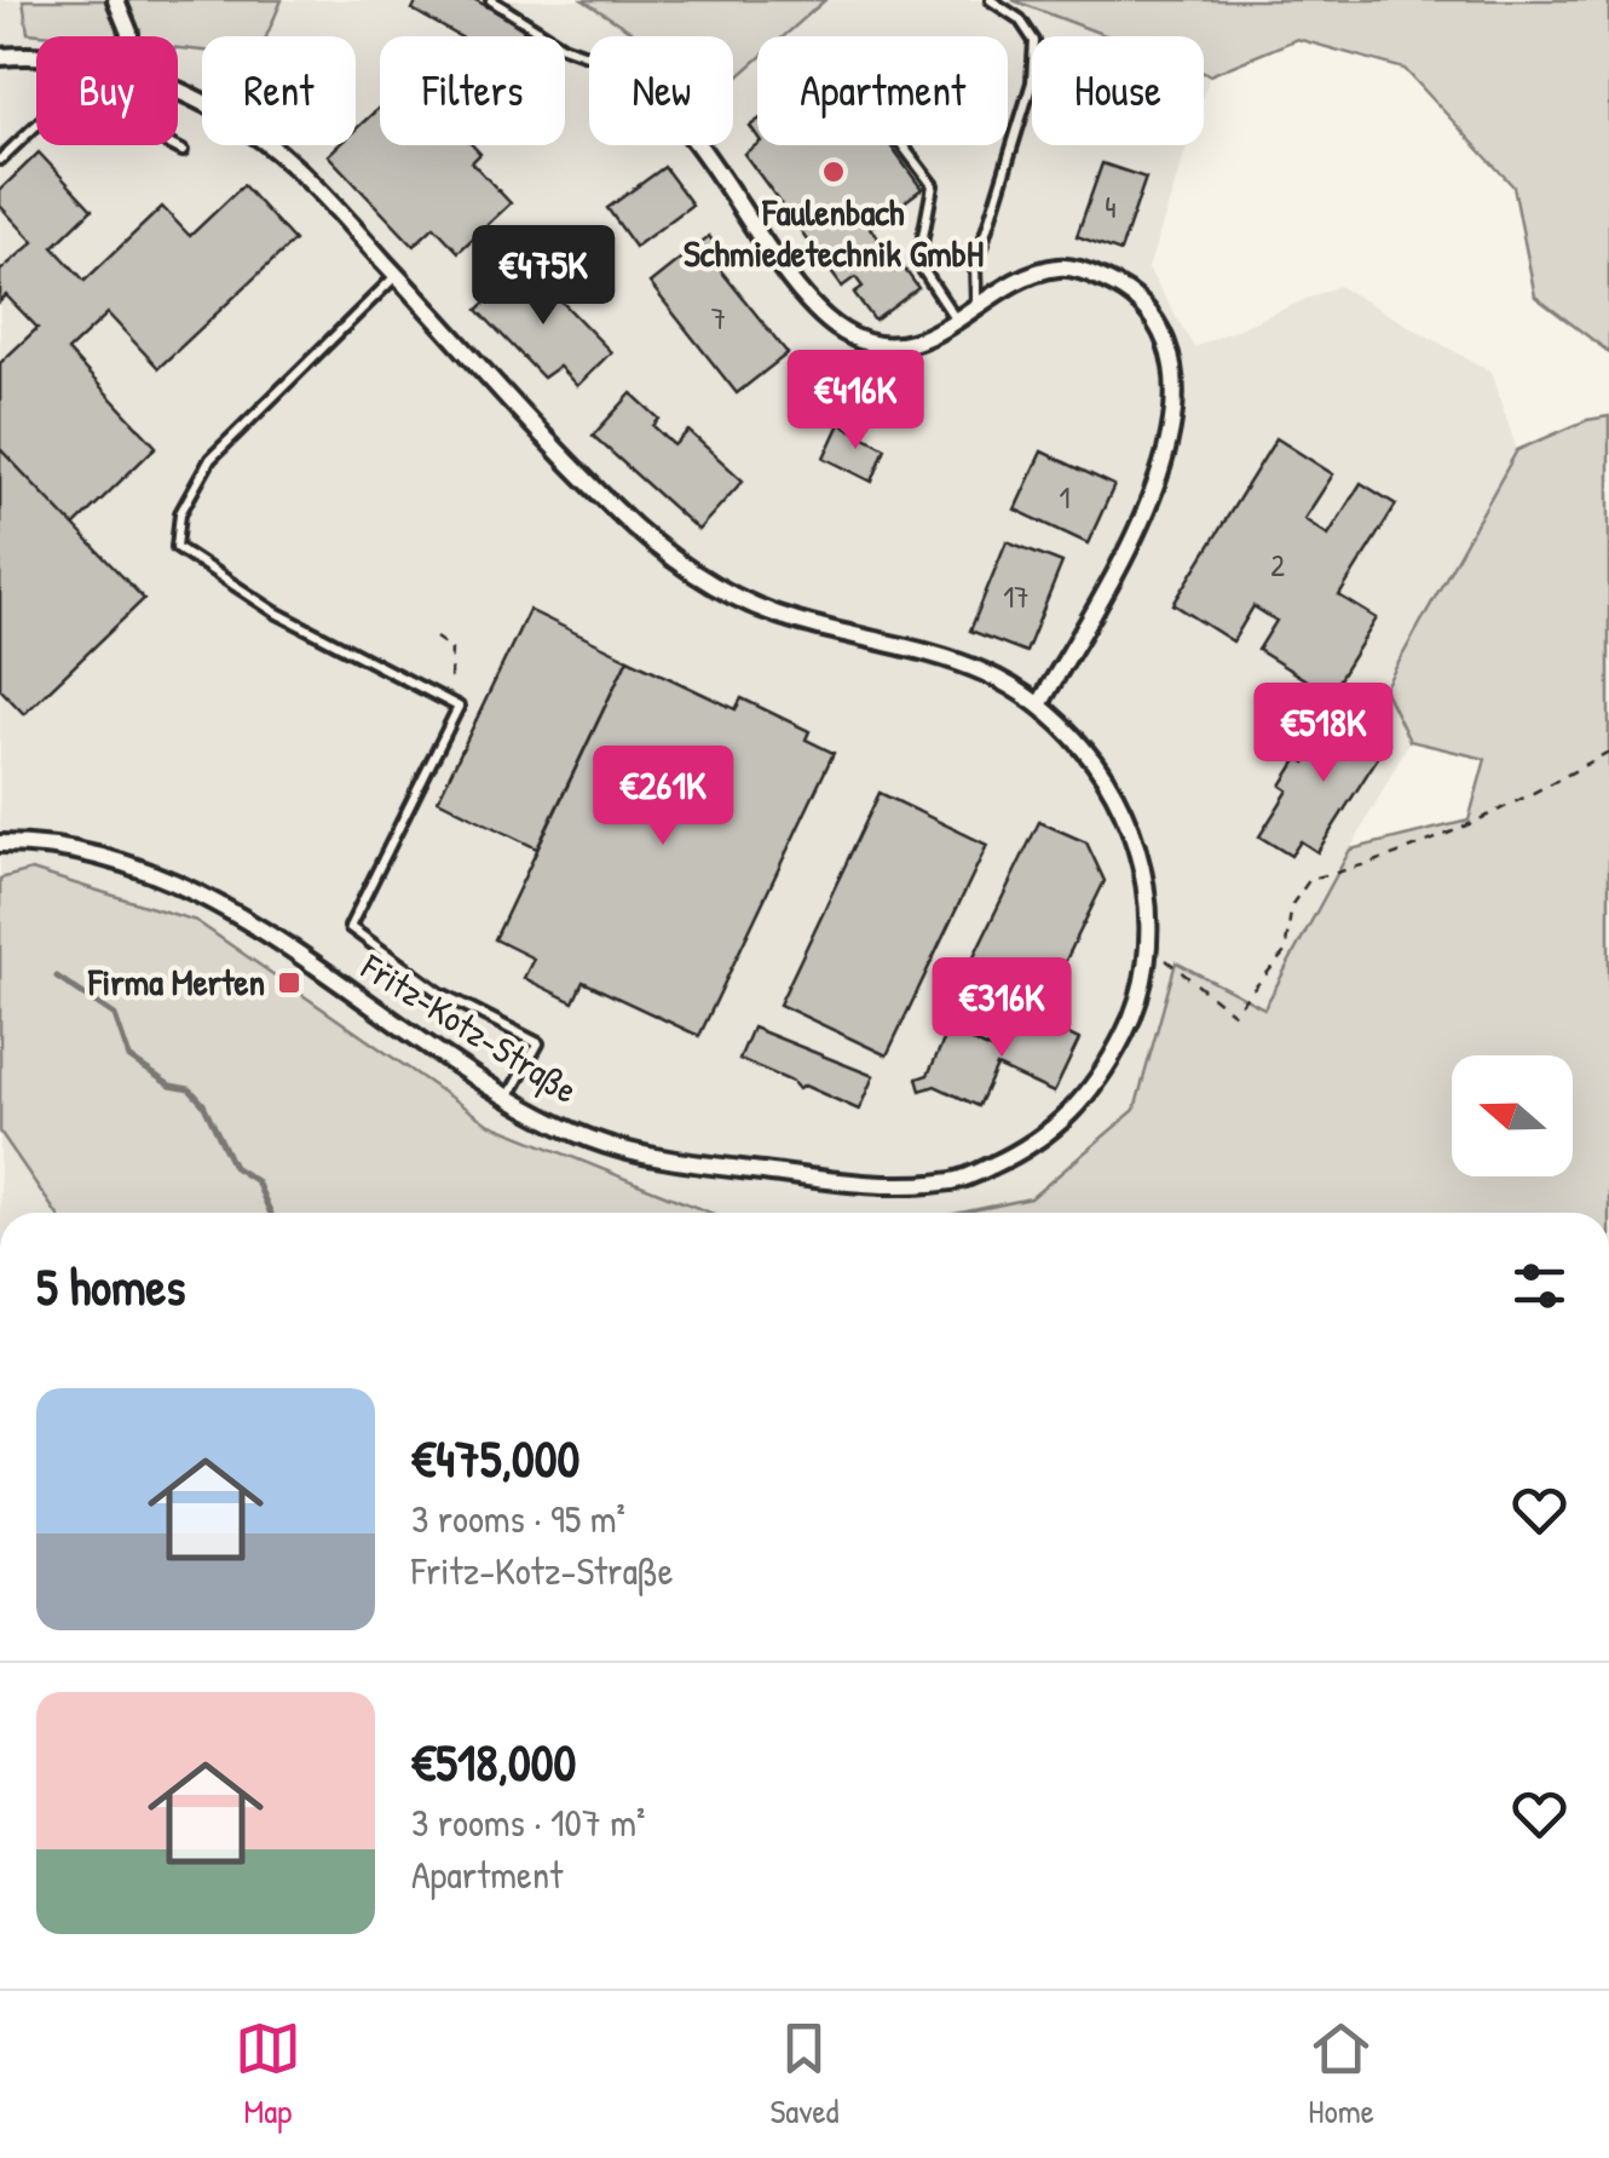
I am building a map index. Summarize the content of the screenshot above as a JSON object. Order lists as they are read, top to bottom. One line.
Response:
{"streets":{"street":["Fritz-Kotz-Straße"]},"places":{"other":["Faulenbach Schmiedetechnik GmbH"],"transit":["Firma Merten"]},"house_numbers":["4","7","1","2","17"],"north":"left","page":{"chip":["Buy","Rent","Filters","New","Apartment","House"],"price":["€475K","€416K","€518K","€261K","€316K"],"heading":"5 homes","list":[{"name":"€475,000","note":"3 rooms · 95 m² · Fritz-Kotz-Straße"},{"name":"€518,000","note":"3 rooms · 107 m² · Apartment"}],"tabs":["Map","Saved","Home"]}}
